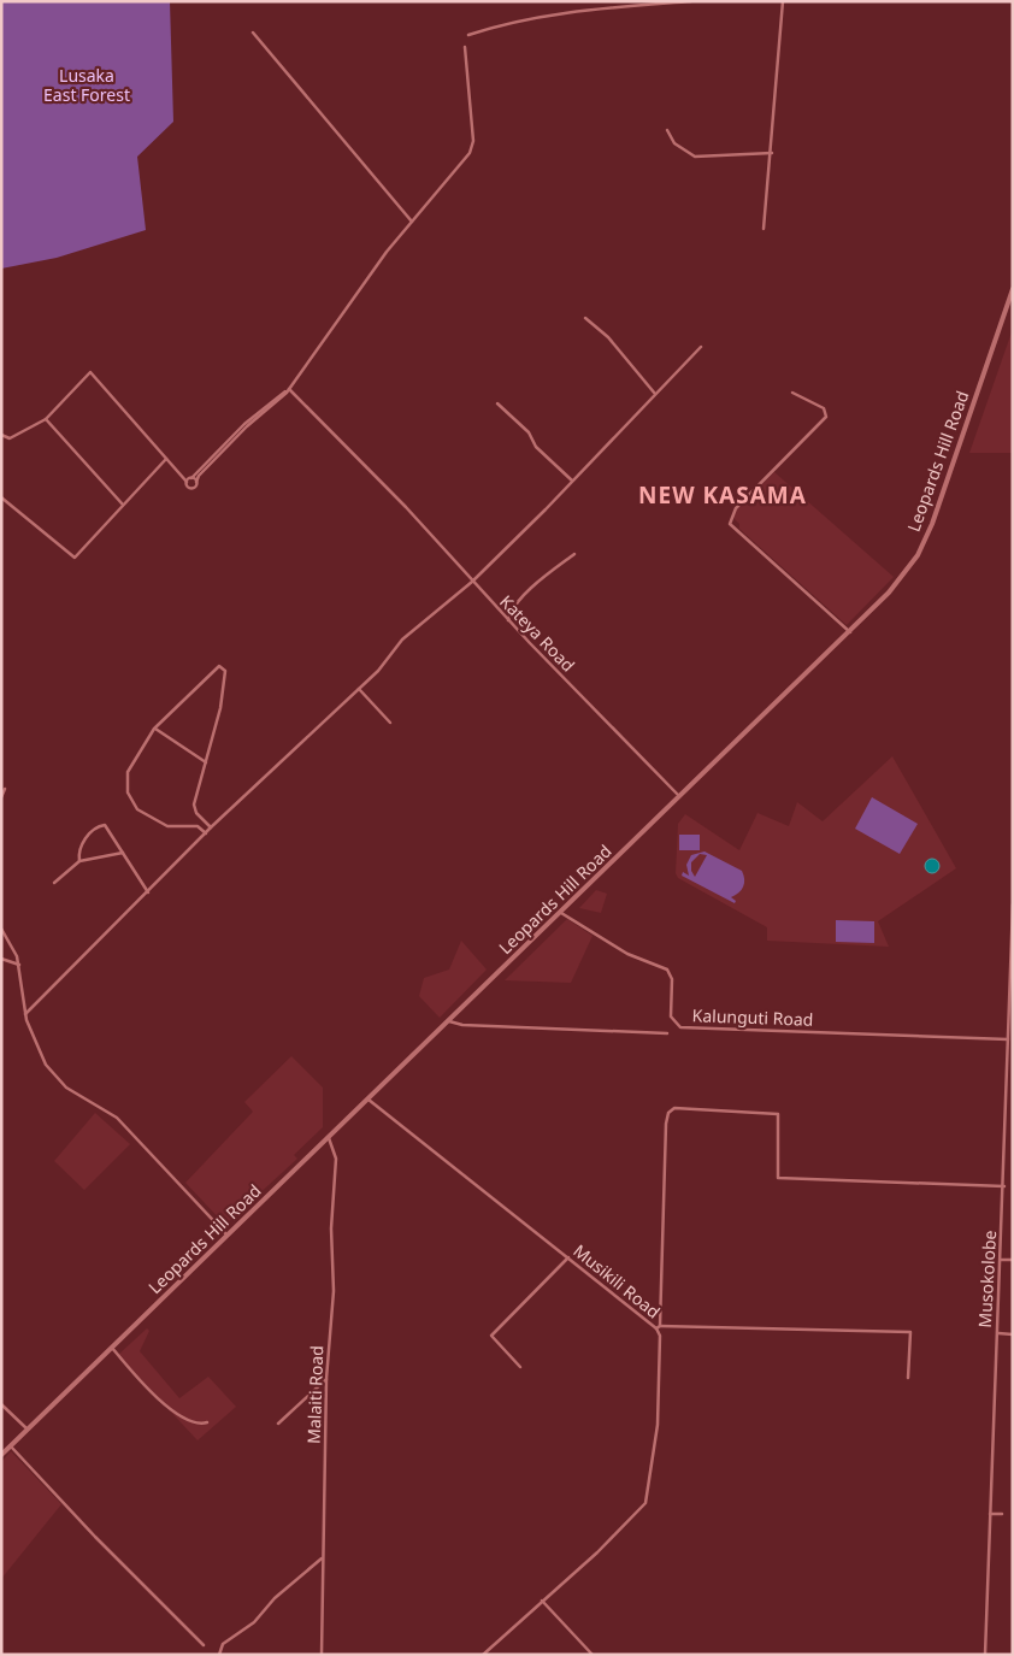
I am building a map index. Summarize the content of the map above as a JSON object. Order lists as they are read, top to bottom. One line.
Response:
{"streets":{"main road":["Leopards Hill Road"],"street":["Kateya Road","Kalunguti Road","Musokolobe","Musikili Road","Malaiti Road"]},"crossings":[["Leopards Hill Road","Kateya Road"],["Leopards Hill Road","Kalunguti Road"],["Leopards Hill Road","Musikili Road"],["Leopards Hill Road","Malaiti Road"],["Kalunguti Road","Musokolobe"]],"districts":["NEW KASAMA"],"parks":["Lusaka East Forest"]}
